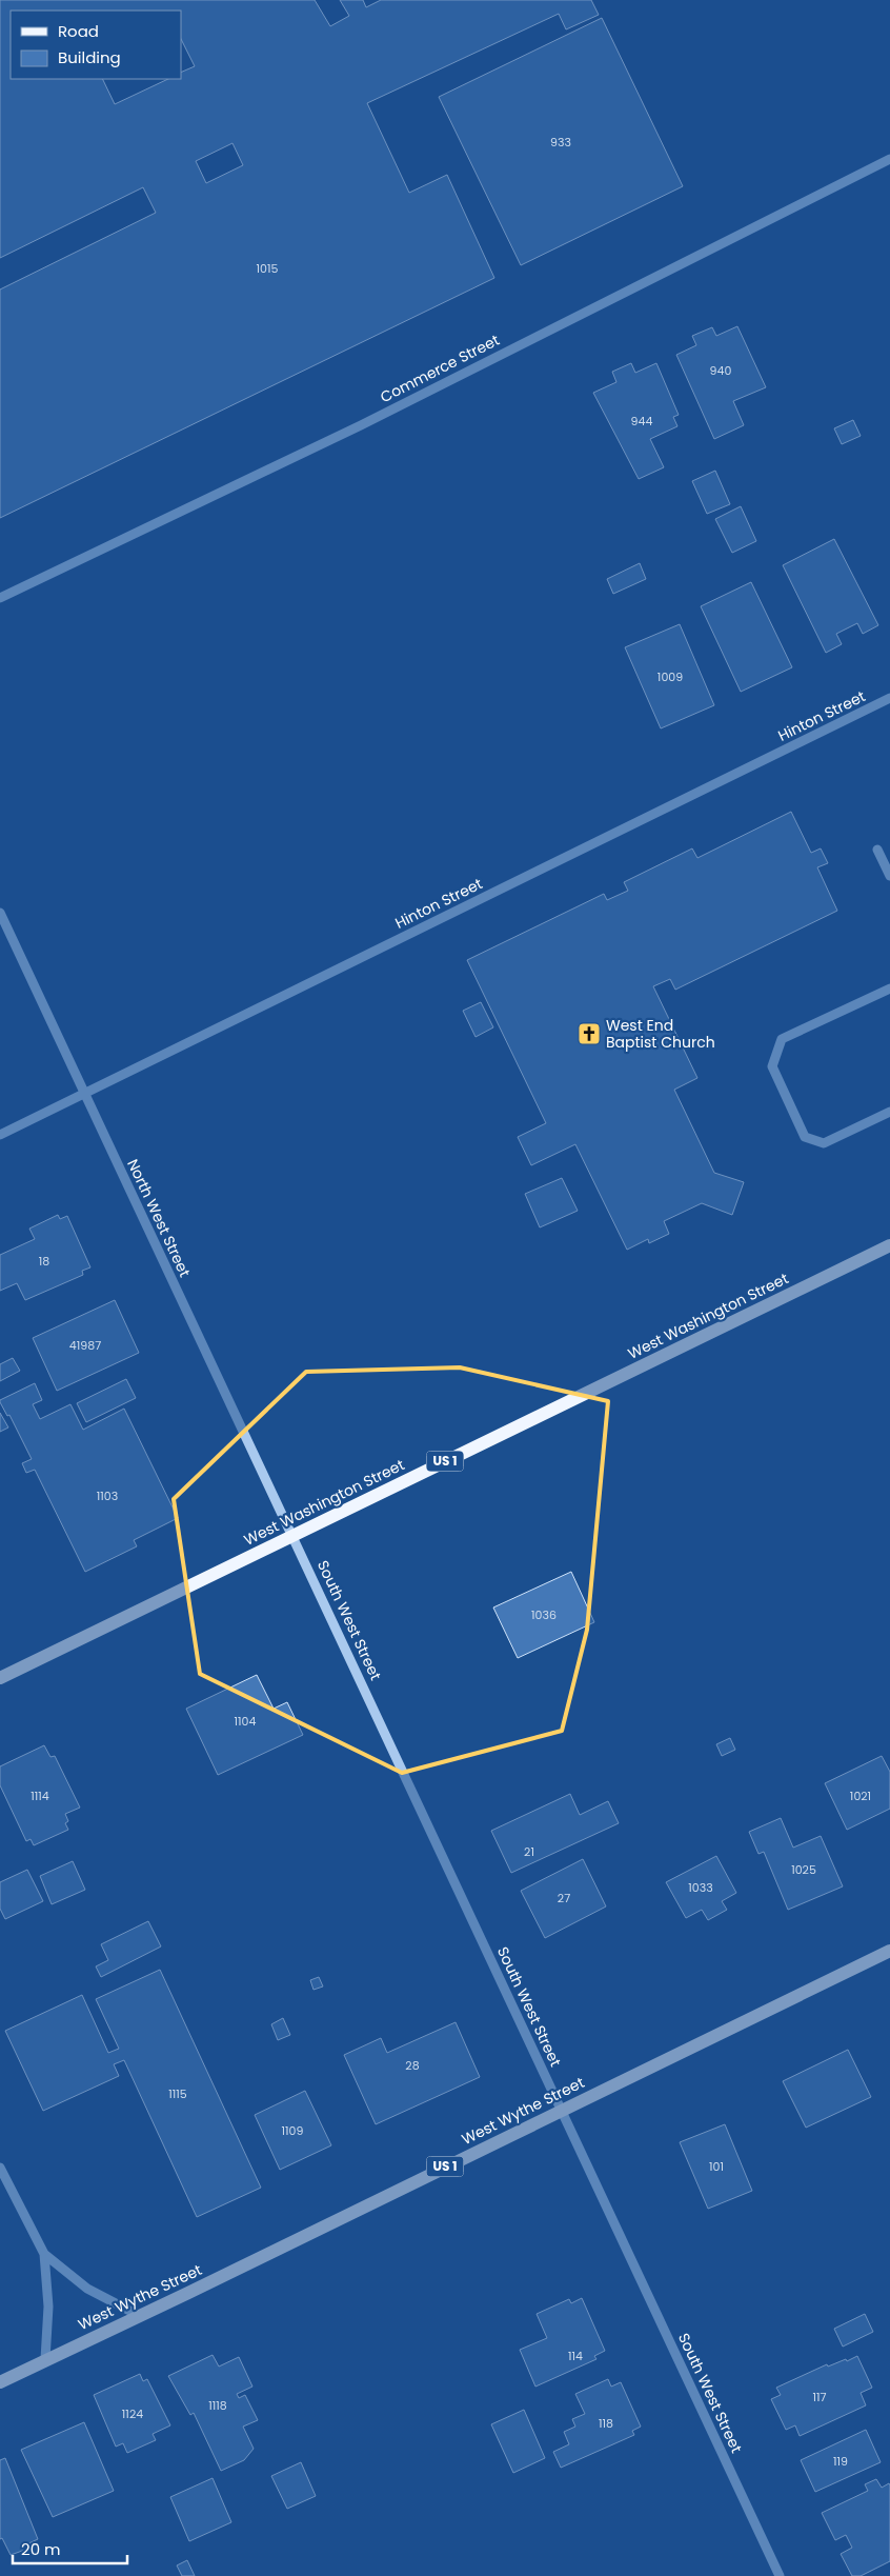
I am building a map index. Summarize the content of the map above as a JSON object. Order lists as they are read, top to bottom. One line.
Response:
{"streets":{"main road":["West Washington Street","US 1","West Wythe Street"],"street":["Commerce Street","Hinton Street","North West Street","South West Street"]},"crossings":[["Hinton Street","North West Street"],["North West Street","West Washington Street"],["North West Street","South West Street"],["West Washington Street","South West Street"],["South West Street","West Wythe Street"]],"places":{"church":["West End Baptist Church"]},"house_numbers":["933","1015","940","944","1009","18","41987","1103","1036","1104","1114","1021","21","1025","1033","27","28","1115","1109","101","114","117","1118","1124","118","119"],"legend":["Road","Building"],"scale_bar":"20 m"}
